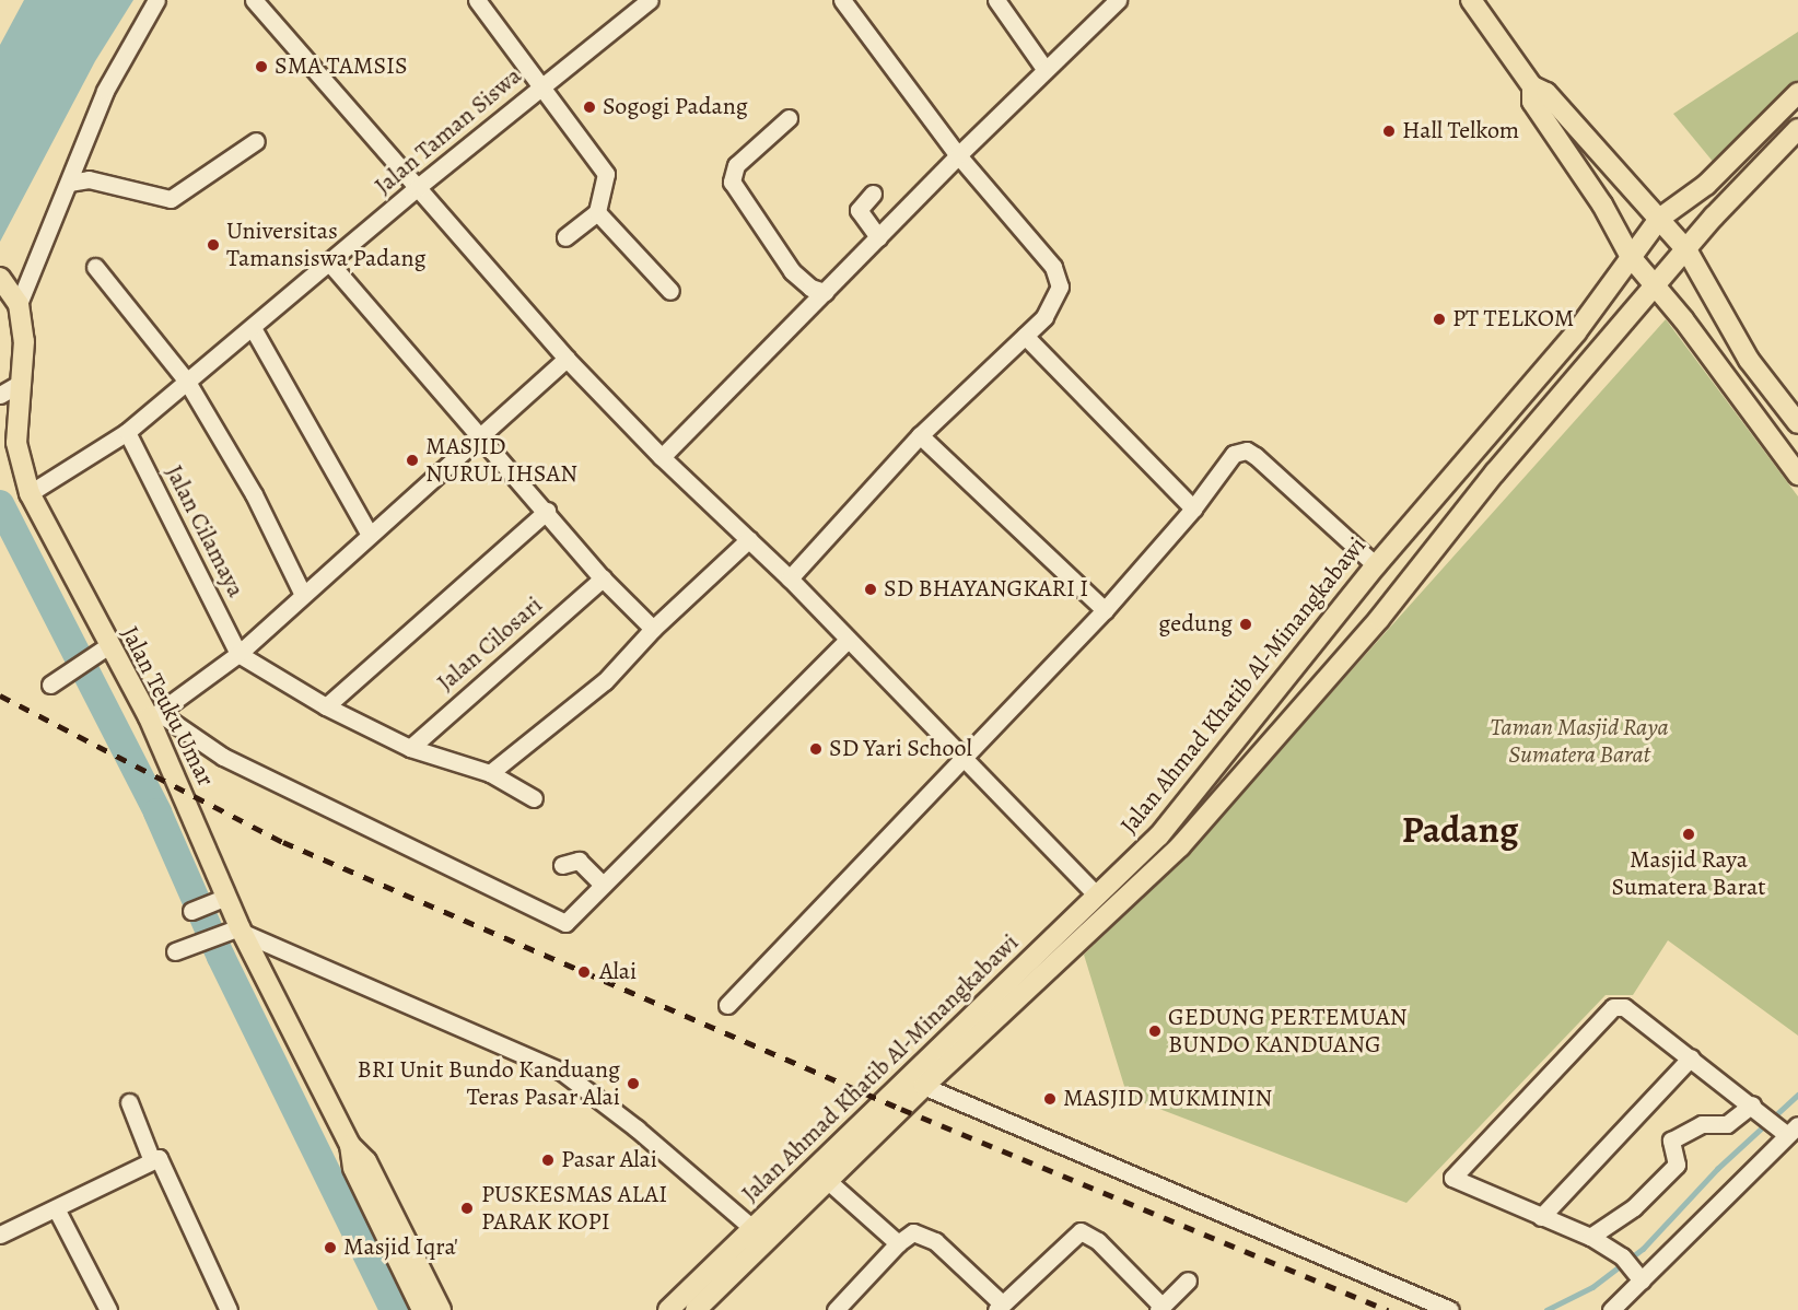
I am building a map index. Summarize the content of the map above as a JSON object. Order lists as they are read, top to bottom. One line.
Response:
{"streets":{"main road":["Jalan Ahmad Khatib Al-Minangkabawi","Jalan Teuku Umar"],"street":["Jalan Taman Siswa","Jalan Cilamaya","Jalan Cilosari"]},"crossings":[["Jalan Taman Siswa","Jalan Cilamaya"],["Jalan Taman Siswa","Jalan Teuku Umar"]],"districts":["Padang"],"parks":["Taman Masjid Raya Sumatera Barat"],"places":["SMA TAMSIS","Sogogi Padang","Hall Telkom","Universitas Tamansiswa Padang","PT TELKOM","MASJID NURUL IHSAN","SD BHAYANGKARI I","gedung","SD Yari School","Masjid Raya Sumatera Barat","Alai","GEDUNG PERTEMUAN BUNDO KANDUANG","BRI Unit Bundo Kanduang Teras Pasar Alai","MASJID MUKMININ","Pasar Alai","PUSKESMAS ALAI PARAK KOPI","Masjid Iqra'"]}
